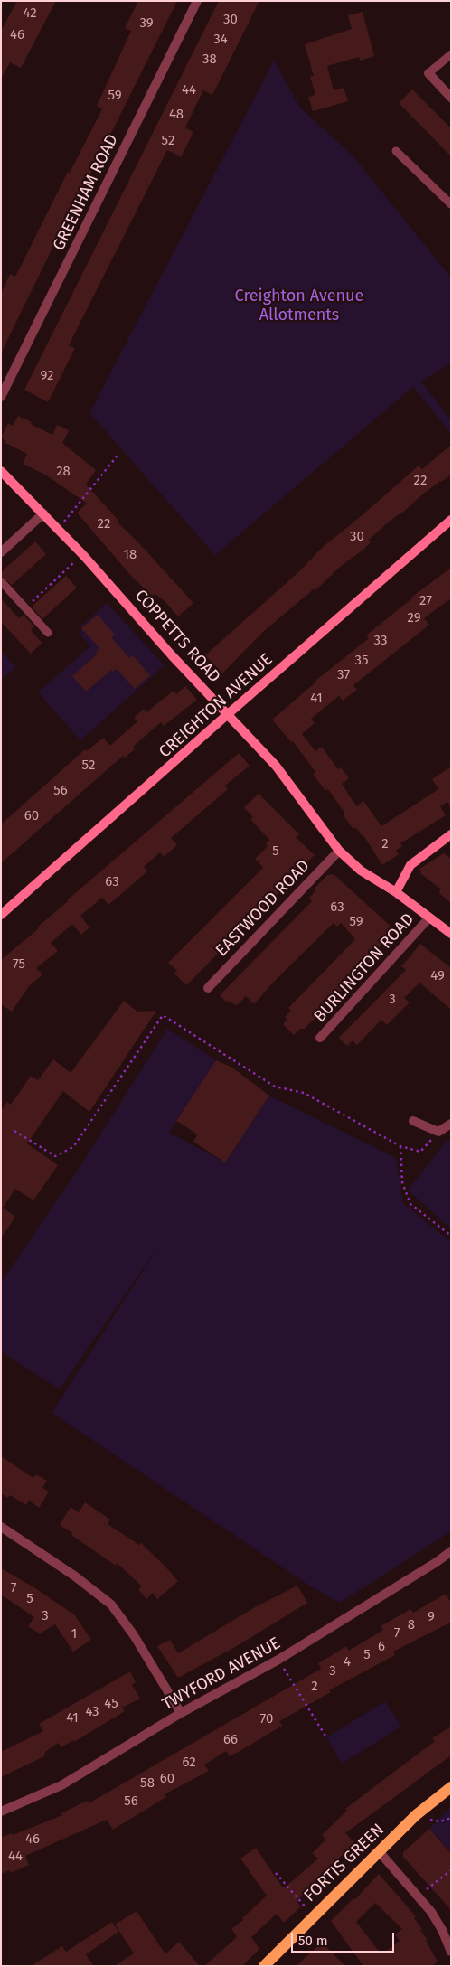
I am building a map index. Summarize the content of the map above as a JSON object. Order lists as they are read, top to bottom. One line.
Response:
{"streets":{"main road":["FORTIS GREEN"],"street":["GREENHAM ROAD","COPPETTS ROAD","CREIGHTON AVENUE","EASTWOOD ROAD","BURLINGTON ROAD","TWYFORD AVENUE"]},"crossings":[["COPPETTS ROAD","CREIGHTON AVENUE"],["COPPETTS ROAD","EASTWOOD ROAD"],["COPPETTS ROAD","BURLINGTON ROAD"]],"parks":["Creighton Avenue Allotments"],"house_numbers":["42","30","39","46","34","38","44","59","48","52","92","28","22","22","30","18","27","29","33","35","37","41","52","56","60","2","5","63","63","59","75","49","3","7","5","3","9","8","7","1","6","5","4","3","2","45","43","41","70","66","62","60","58","56","46","44"],"scale_bar":"50 m"}
